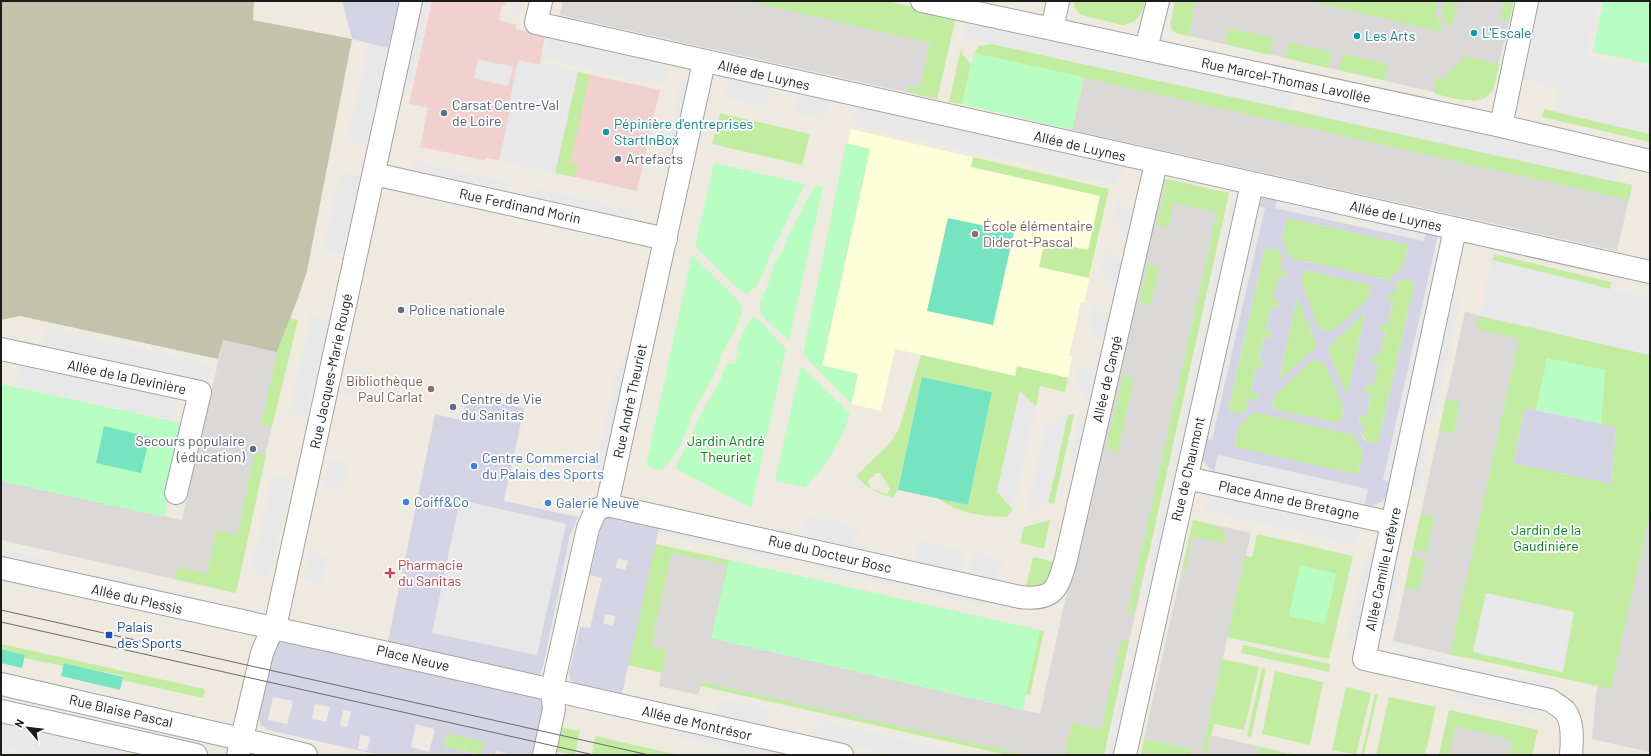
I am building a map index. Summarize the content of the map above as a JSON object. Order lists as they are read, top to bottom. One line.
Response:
{"streets":{"street":["Allée de Luynes","Rue Marcel-Thomas Lavollée","Rue Ferdinand Morin","Rue Jacques-Marie Rougé","Allée de la Devinière","Allée de Cangé","Rue André Theuriet","Rue de Chaumont","Place Anne de Bretagne","Rue du Docteur Bosc","Allée Camille Lefèvre","Allée du Plessis","Place Neuve","Rue Blaise Pascal","Allée de Montrésor"]},"crossings":[["Allée de Luynes","Allée de Cangé"],["Allée de Luynes","Rue André Theuriet"],["Allée de Luynes","Rue de Chaumont"],["Allée de Luynes","Allée Camille Lefèvre"],["Rue Ferdinand Morin","Rue Jacques-Marie Rougé"],["Rue Ferdinand Morin","Rue André Theuriet"],["Rue Jacques-Marie Rougé","Allée du Plessis"],["Rue Jacques-Marie Rougé","Place Neuve"],["Rue Jacques-Marie Rougé","Rue Blaise Pascal"],["Allée de Cangé","Rue du Docteur Bosc"],["Rue André Theuriet","Rue du Docteur Bosc"],["Rue de Chaumont","Place Anne de Bretagne"],["Place Anne de Bretagne","Allée Camille Lefèvre"],["Allée du Plessis","Place Neuve"],["Place Neuve","Allée de Montrésor"]],"parks":["Jardin André Theuriet","Jardin de la Gaudinière"],"places":{"other":["L'Escale","Les Arts","Carsat Centre-Val de Loire","Pépinière d'entreprises StartInBox","Artefacts","École élémentaire Diderot-Pascal","Police nationale","Bibliothèque Paul Carlat","Centre de Vie du Sanitas","Secours populaire (éducation)","Centre Commercial du Palais des Sports","Coiff&Co","Galerie Neuve"],"health":["Pharmacie du Sanitas"],"transit":["Palais des Sports"]},"north":"top left"}
